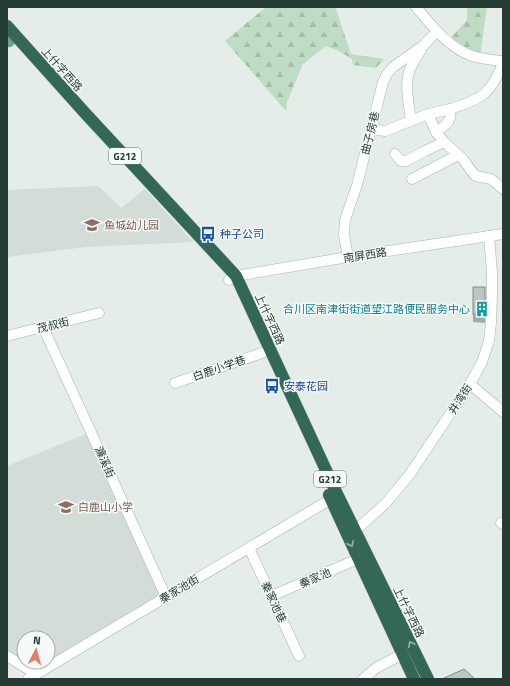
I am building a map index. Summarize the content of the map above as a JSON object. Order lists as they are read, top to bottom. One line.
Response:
{"streets":{"highway":["上什字西路","G212"],"street":["曲子房巷","南屏西路","茂叔街","白鹿小学巷","井湾街","濂溪街","秦家池","秦家池街","秦家池巷"]},"crossings":[["上什字西路","南屏西路"],["上什字西路","白鹿小学巷"],["上什字西路","井湾街"],["上什字西路","秦家池"],["上什字西路","秦家池街"],["曲子房巷","南屏西路"],["南屏西路","井湾街"],["茂叔街","濂溪街"],["濂溪街","秦家池街"],["秦家池","秦家池巷"],["秦家池街","秦家池巷"]],"places":{"school or university":["鱼城幼儿园","白鹿山小学"],"bus stop":["种子公司","安泰花园"],"building":["合川区南津街街道望江路便民服务中心"]},"north":"top"}
